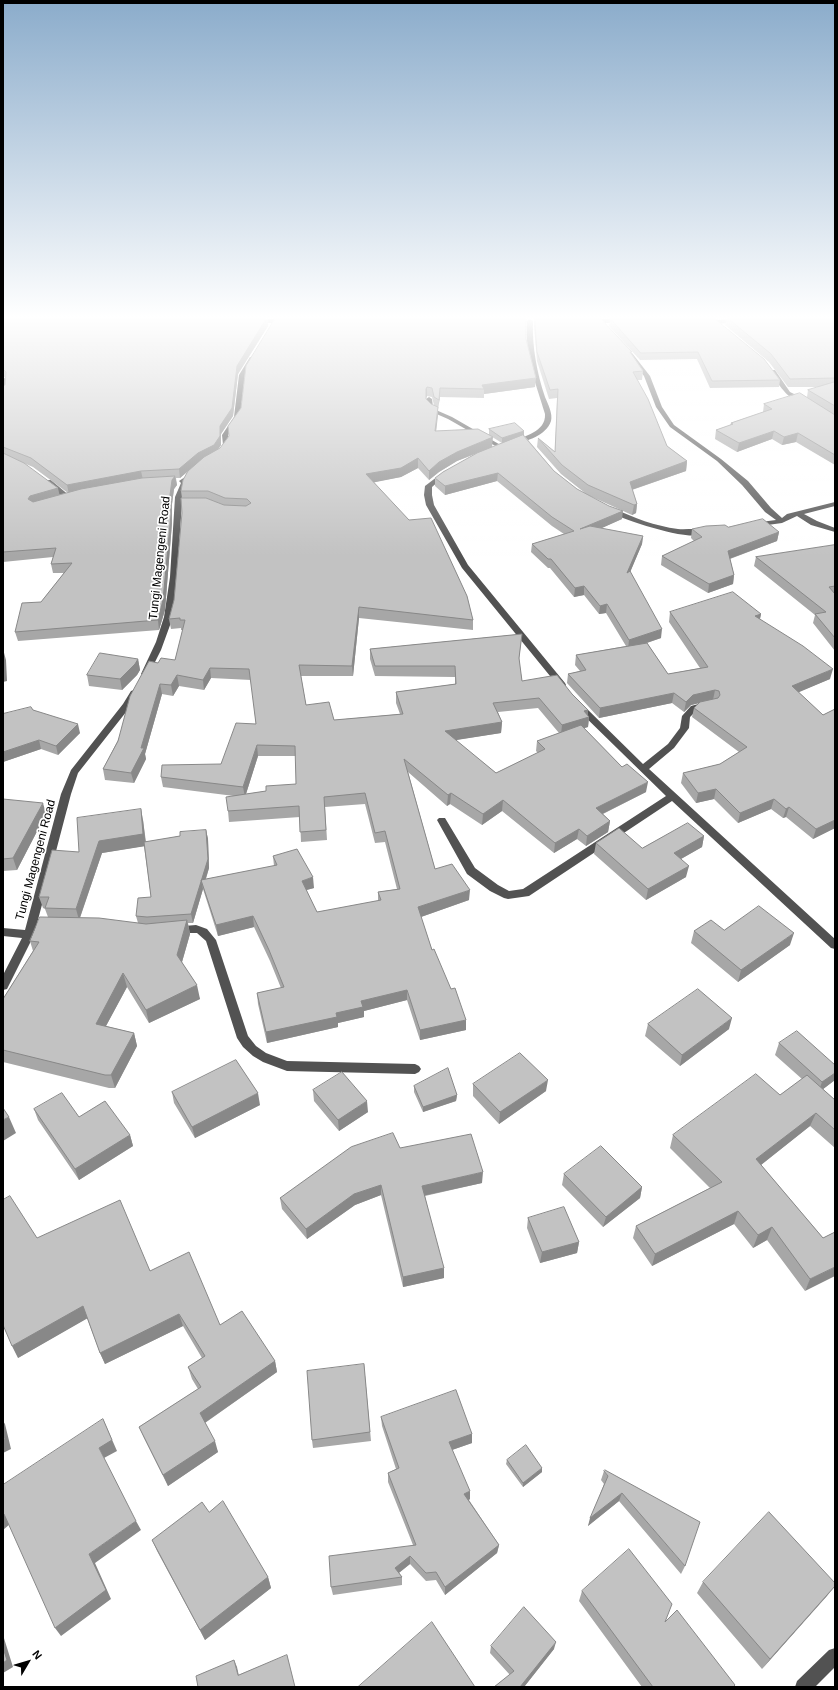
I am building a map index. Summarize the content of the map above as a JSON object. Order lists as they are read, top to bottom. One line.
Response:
{"streets":{"street":["Tungi Magengeni Road"]},"north":"top right"}
